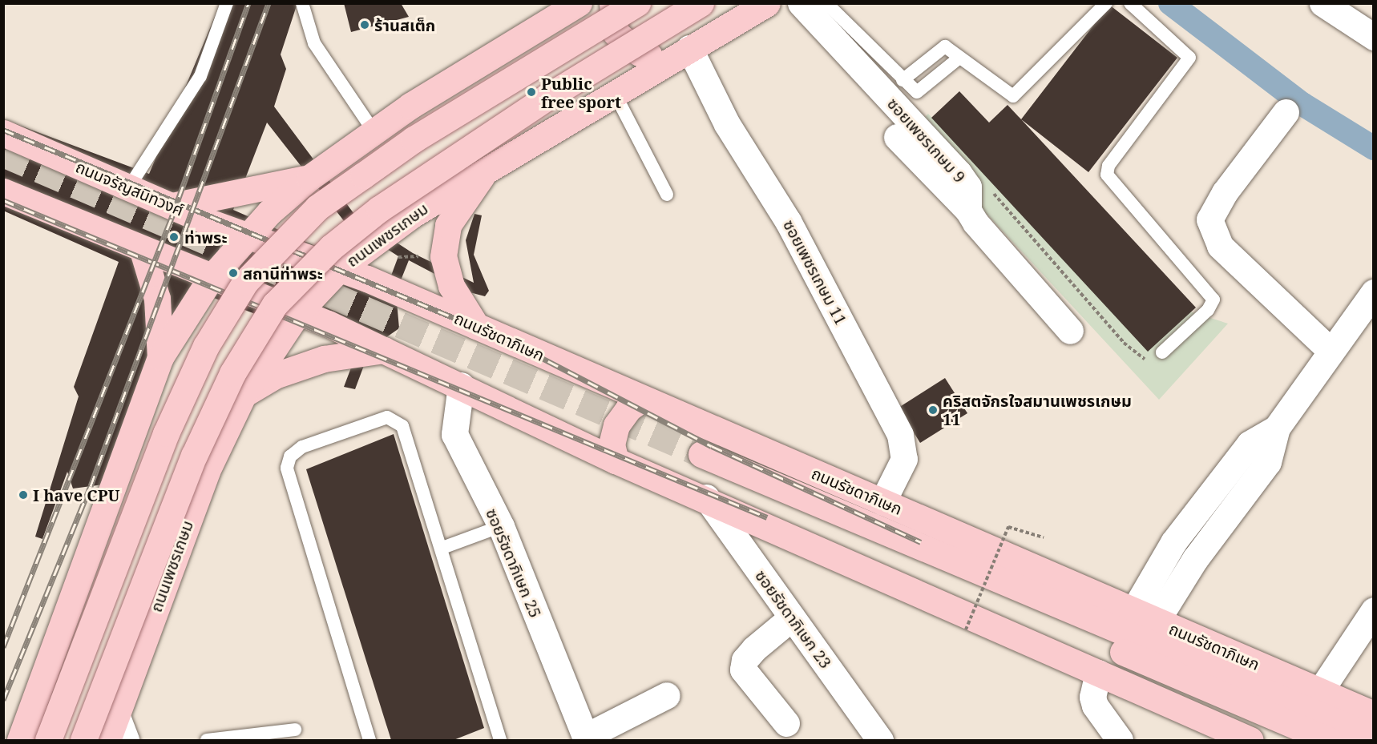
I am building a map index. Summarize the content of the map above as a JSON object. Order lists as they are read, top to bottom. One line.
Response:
{"streets":{"main road":["ถนนจรัญสนิทวงศ์","ถนนเพชรเกษม","ถนนรัชดาภิเษก"],"street":["ซอยเพชรเกษม 9","ซอยเพชรเกษม 11","ซอยรัชดาภิเษก 25","ซอยรัชดาภิเษก 23"]},"crossings":[["ถนนจรัญสนิทวงศ์","ถนนเพชรเกษม"],["ถนนจรัญสนิทวงศ์","ถนนรัชดาภิเษก"],["ถนนเพชรเกษม","ซอยเพชรเกษม 11"],["ถนนเพชรเกษม","ถนนรัชดาภิเษก"],["ซอยเพชรเกษม 11","ถนนรัชดาภิเษก"]],"places":["ร้านสเต็ก","Public free sport","ท่าพระ","สถานีท่าพระ","คริสตจักรใจสมานเพชรเกษม 11","I have CPU"]}
